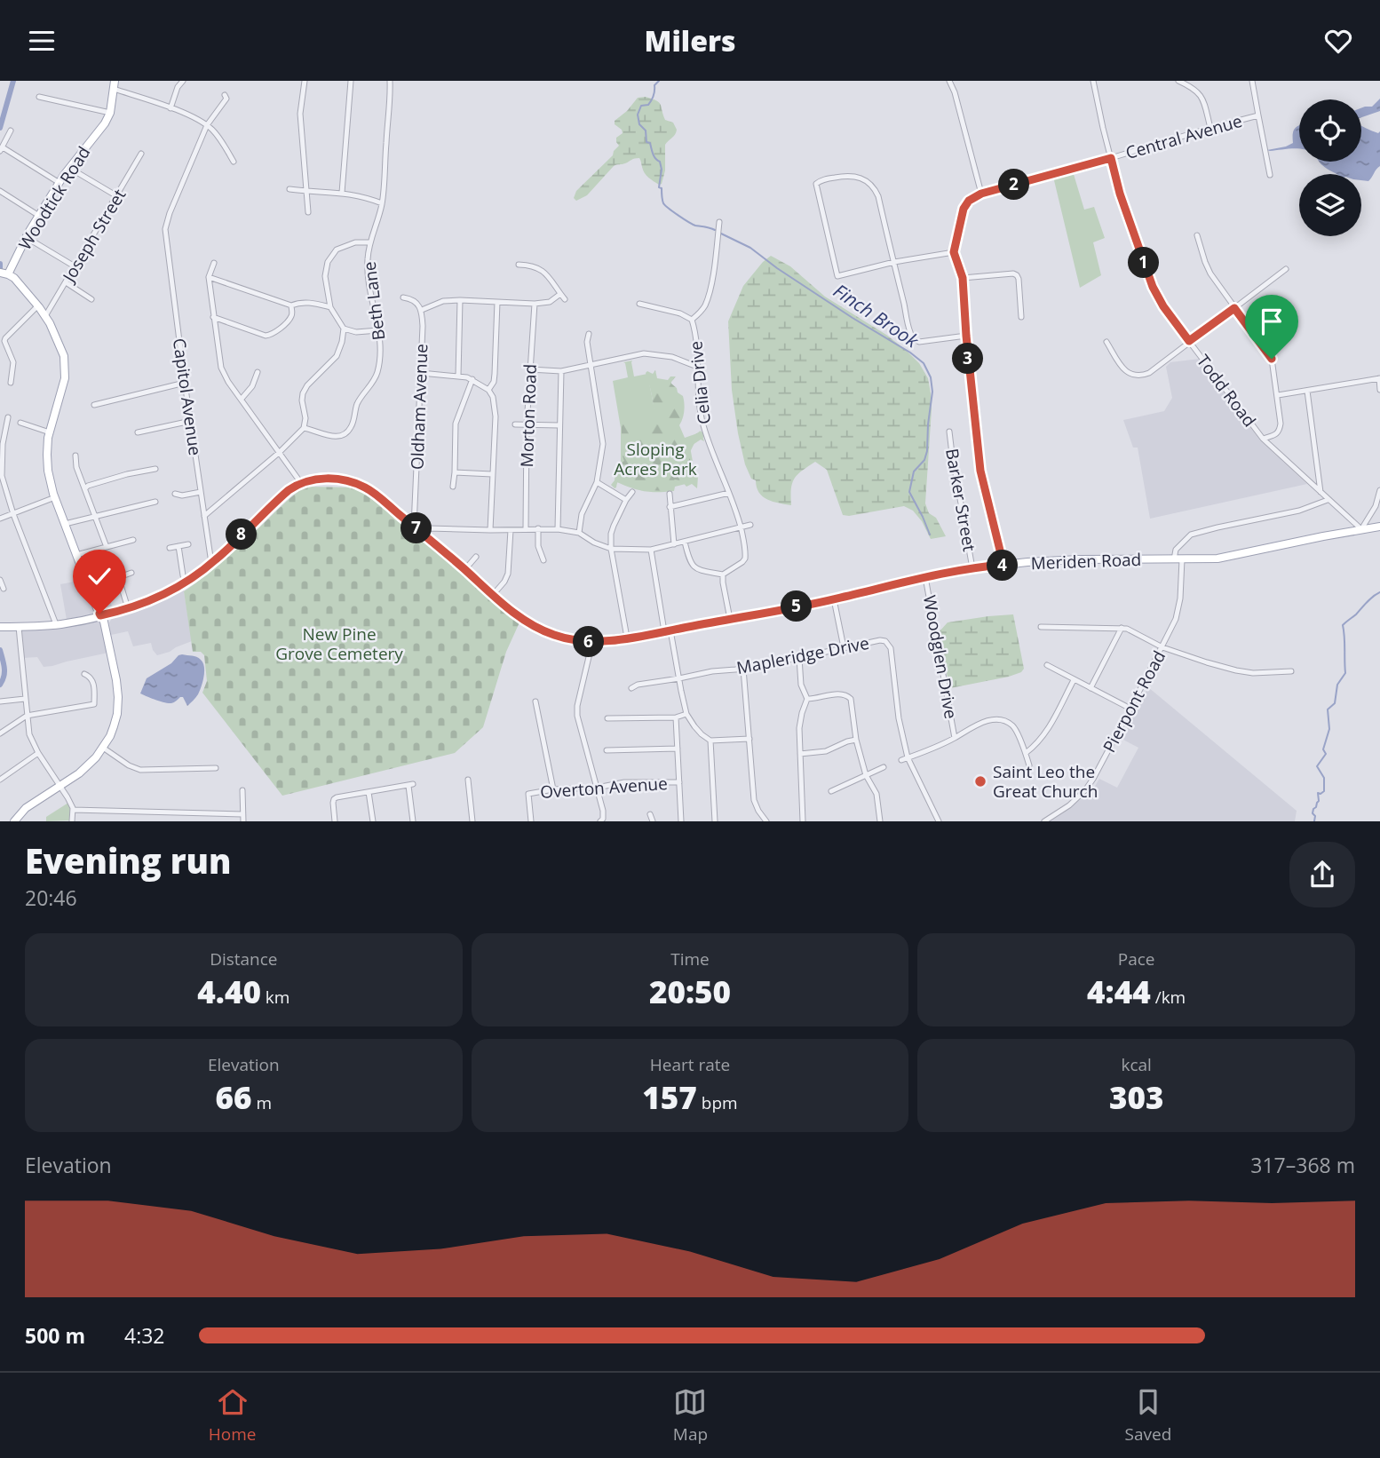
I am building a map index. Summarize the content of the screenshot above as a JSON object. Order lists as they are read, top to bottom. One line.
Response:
{"streets":{"main road":["Woodtick Road","Meriden Road"],"street":["Central Avenue","Joseph Street","Beth Lane","Celia Drive","Todd Road","Capitol Avenue","Oldham Avenue","Morton Road","Barker Street","Mapleridge Drive","Woodglen Drive","Pierpont Road","Overton Avenue"]},"crossings":[["Central Avenue","Todd Road"],["Todd Road","Meriden Road"],["Capitol Avenue","Meriden Road"],["Oldham Avenue","Meriden Road"],["Barker Street","Meriden Road"],["Meriden Road","Woodglen Drive"],["Meriden Road","Pierpont Road"]],"water":["Finch Brook"],"parks":["Sloping Acres Park","New Pine Grove Cemetery"],"places":["Saint Leo the Great Church"],"page":{"header":"Milers","pins":["2","1","3","7","8","4","5","6"],"heading":["Evening run","20:46"],"stats":[["Distance","4.40 km"],["Time","20:50"],["Pace","4:44 /km"],["Elevation","66 m"],["Heart rate","157 bpm"],["kcal","303"]],"chart":["Elevation","317–368 m"],"list":[{"name":"500 m","note":"4:32"}],"tabs":["Home","Map","Saved"]}}
